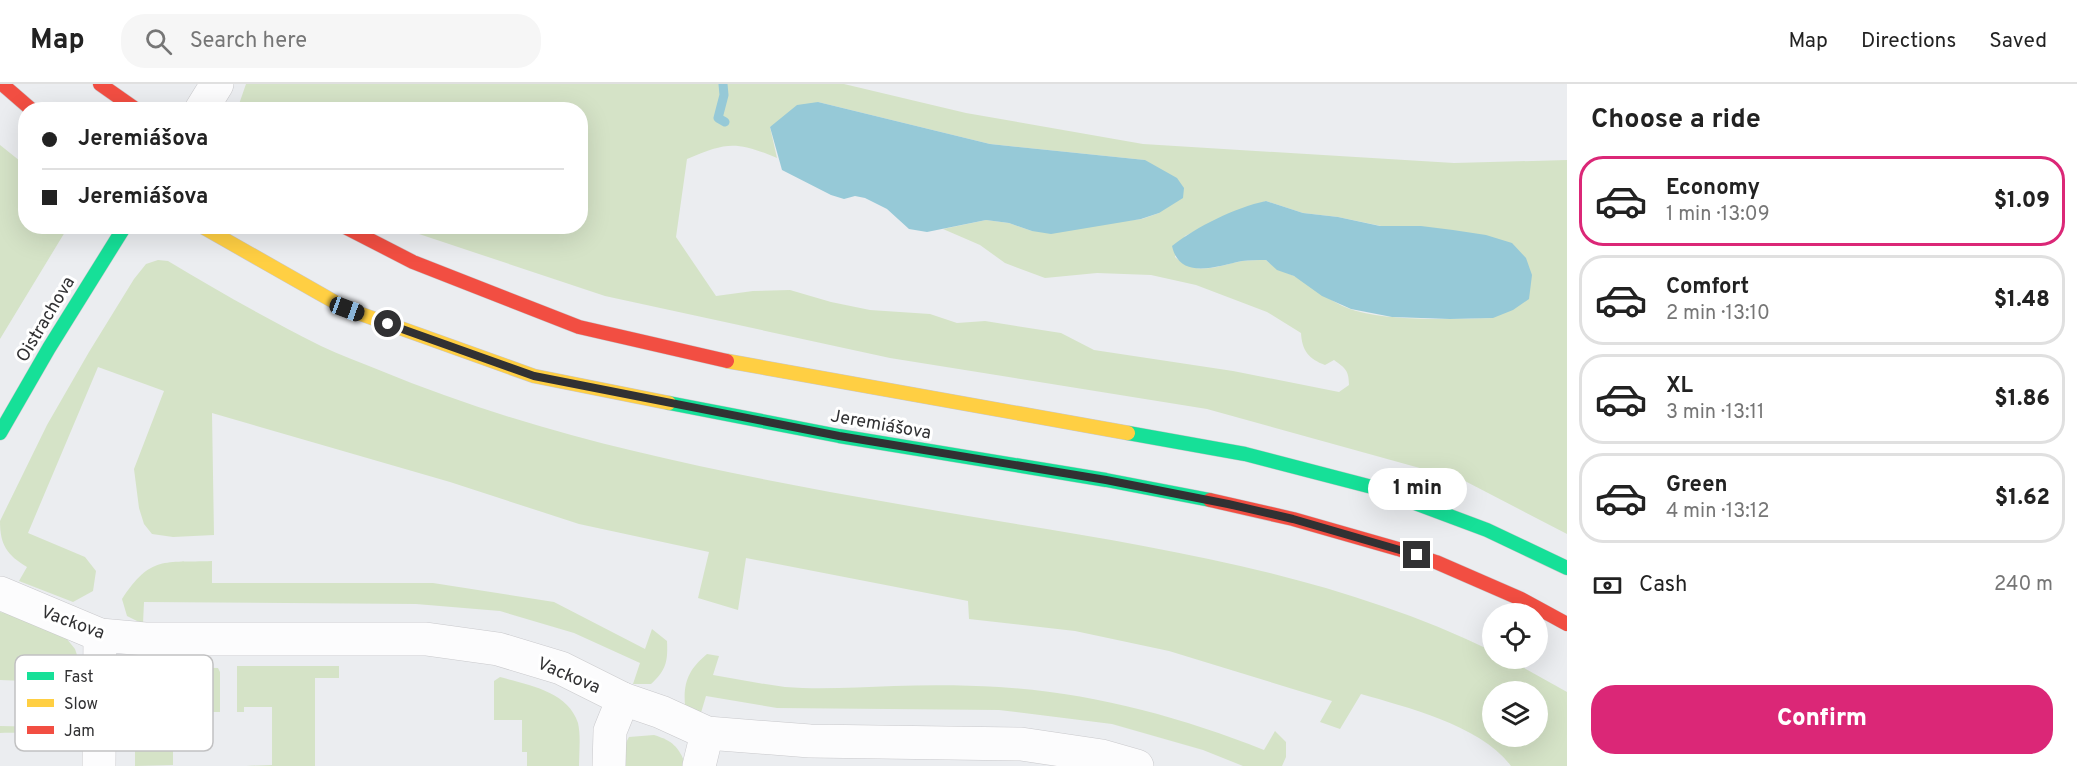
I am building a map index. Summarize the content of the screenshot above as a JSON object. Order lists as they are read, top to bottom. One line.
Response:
{"streets":{"main road":["Oistrachova","Jeremiášova"],"street":["Vackova"]},"legend":["Fast","Slow","Jam"],"page":{"header":"Map","search":"Search here","nav":["Map","Directions","Saved"],"heading":"Choose a ride","banner":["Jeremiášova","Jeremiášova"],"list":[{"name":"Economy","note":"1 min · 13:09","value":"$1.09"},{"name":"Comfort","note":"2 min · 13:10","value":"$1.48"},{"name":"XL","note":"3 min · 13:11","value":"$1.86"},{"name":"Green","note":"4 min · 13:12","value":"$1.62"}],"bubble":"1 min","pay":["Cash","240 m"],"buttons":"Confirm"}}
